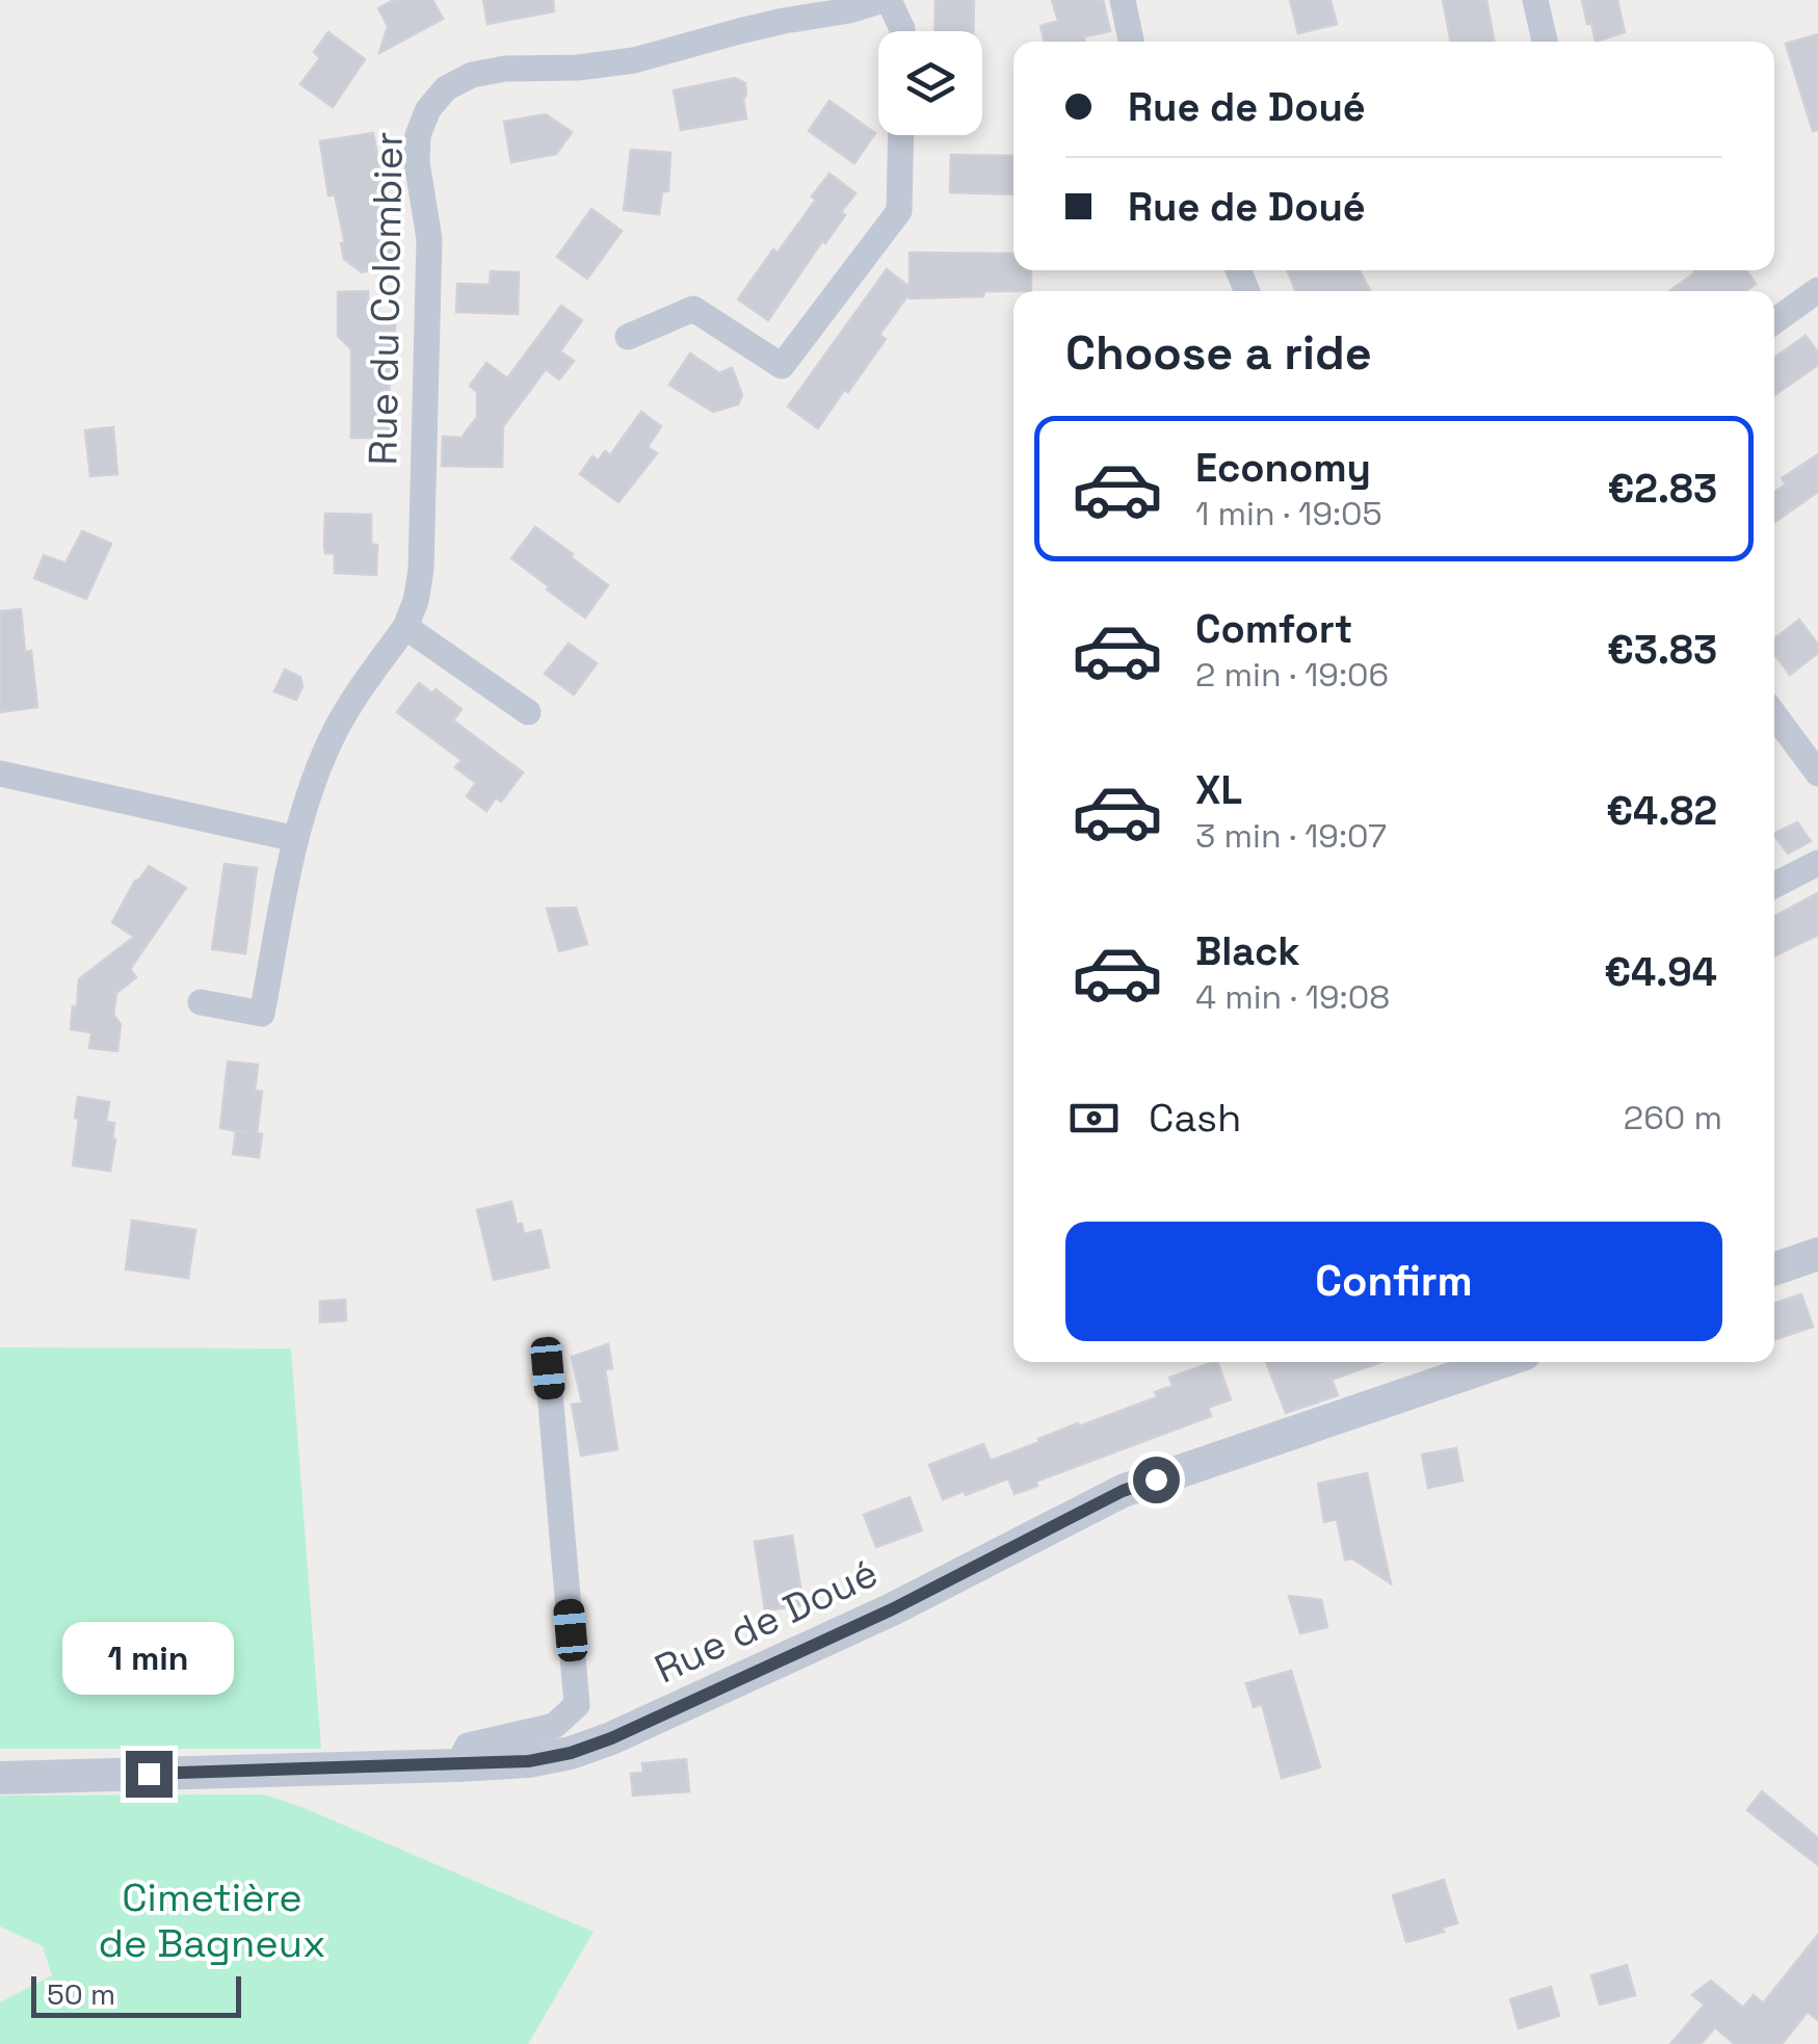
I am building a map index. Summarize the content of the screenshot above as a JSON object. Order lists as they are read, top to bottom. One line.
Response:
{"streets":{"street":["Rue du Colombier","Rue de Doué"]},"parks":["Cimetière de Bagneux"],"scale_bar":"50 m","page":{"banner":["Rue de Doué","Rue de Doué"],"heading":"Choose a ride","list":[{"name":"Economy","note":"1 min · 19:05","value":"€2.83"},{"name":"Comfort","note":"2 min · 19:06","value":"€3.83"},{"name":"XL","note":"3 min · 19:07","value":"€4.82"},{"name":"Black","note":"4 min · 19:08","value":"€4.94"}],"pay":["Cash","260 m"],"buttons":"Confirm","bubble":"1 min","scale":"50 m"}}
